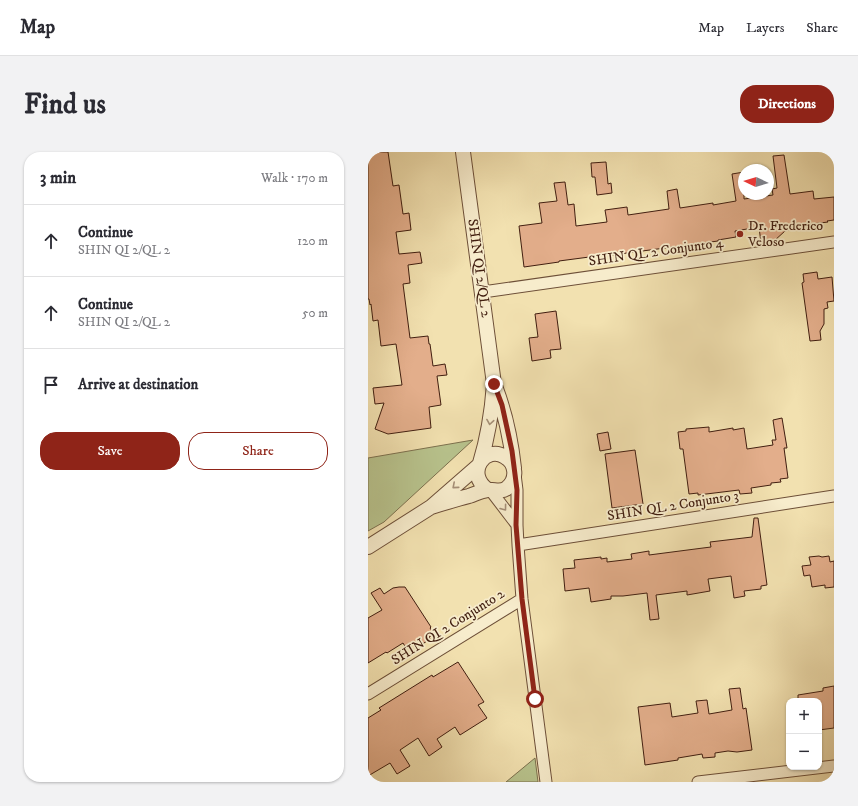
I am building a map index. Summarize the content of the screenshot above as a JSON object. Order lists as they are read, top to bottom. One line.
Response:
{"streets":{"street":["SHIN QL 2 Conjunto 4","SHIN QI 2/QL 2","SHIN QL 2 Conjunto 3","SHIN QI 2 Conjunto 2"]},"crossings":[["SHIN QL 2 Conjunto 4","SHIN QI 2/QL 2"],["SHIN QI 2/QL 2","SHIN QL 2 Conjunto 3"],["SHIN QI 2/QL 2","SHIN QI 2 Conjunto 2"]],"places":["Dr. Frederico Veloso"],"north":"left","page":{"header":"Map","nav":["Map","Layers","Share"],"buttons":["Directions",["Save","Share"]],"title":"Find us","heading":["3 min","Walk · 170 m"],"list":[["Continue","SHIN QI 2/QL 2","120 m"],["Continue","SHIN QI 2/QL 2","50 m"],"Arrive at destination"],"map_buttons":["+","−"]}}
